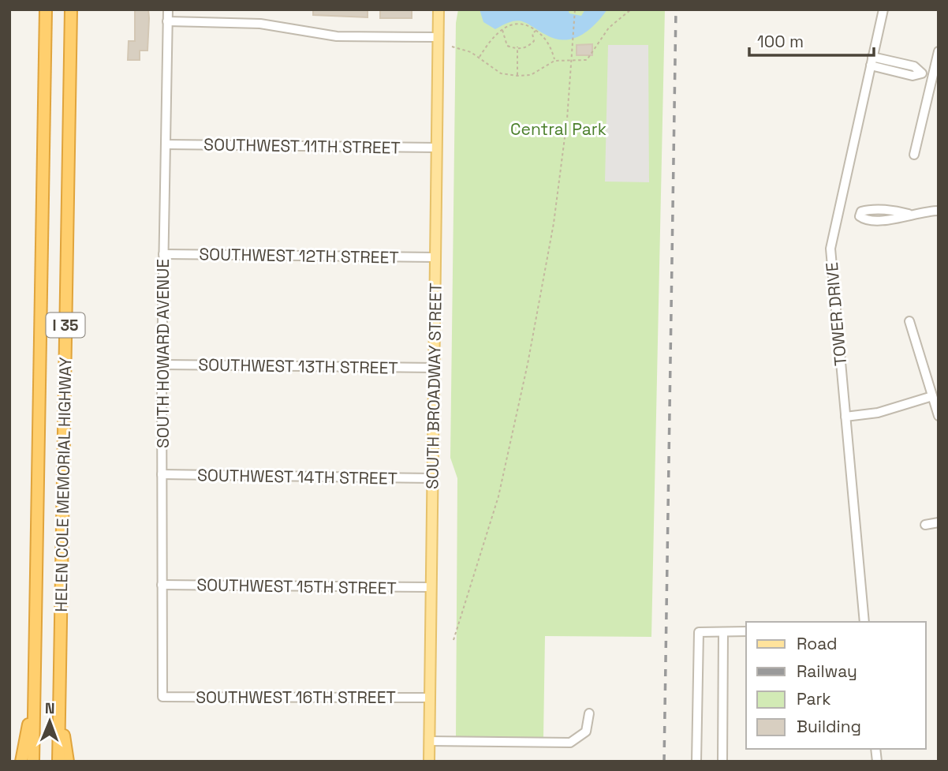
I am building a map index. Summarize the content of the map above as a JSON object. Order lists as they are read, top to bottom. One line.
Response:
{"streets":{"highway":["I 35","HELEN COLE MEMORIAL HIGHWAY"],"main road":["SOUTH BROADWAY STREET"],"street":["SOUTHWEST 11TH STREET","SOUTHWEST 12TH STREET","TOWER DRIVE","SOUTH HOWARD AVENUE","SOUTHWEST 13TH STREET","SOUTHWEST 14TH STREET","SOUTHWEST 15TH STREET","SOUTHWEST 16TH STREET"]},"crossings":[["SOUTHWEST 11TH STREET","SOUTH HOWARD AVENUE"],["SOUTHWEST 11TH STREET","SOUTH BROADWAY STREET"],["SOUTHWEST 12TH STREET","SOUTH HOWARD AVENUE"],["SOUTHWEST 12TH STREET","SOUTH BROADWAY STREET"],["SOUTH HOWARD AVENUE","SOUTHWEST 13TH STREET"],["SOUTH HOWARD AVENUE","SOUTHWEST 14TH STREET"],["SOUTH HOWARD AVENUE","SOUTHWEST 15TH STREET"],["SOUTH HOWARD AVENUE","SOUTHWEST 16TH STREET"],["SOUTHWEST 13TH STREET","SOUTH BROADWAY STREET"],["SOUTH BROADWAY STREET","SOUTHWEST 14TH STREET"],["SOUTH BROADWAY STREET","SOUTHWEST 15TH STREET"],["SOUTH BROADWAY STREET","SOUTHWEST 16TH STREET"]],"parks":["Central Park"],"legend":["Road","Railway","Park","Building"],"scale_bar":"100 m","north":"top"}
